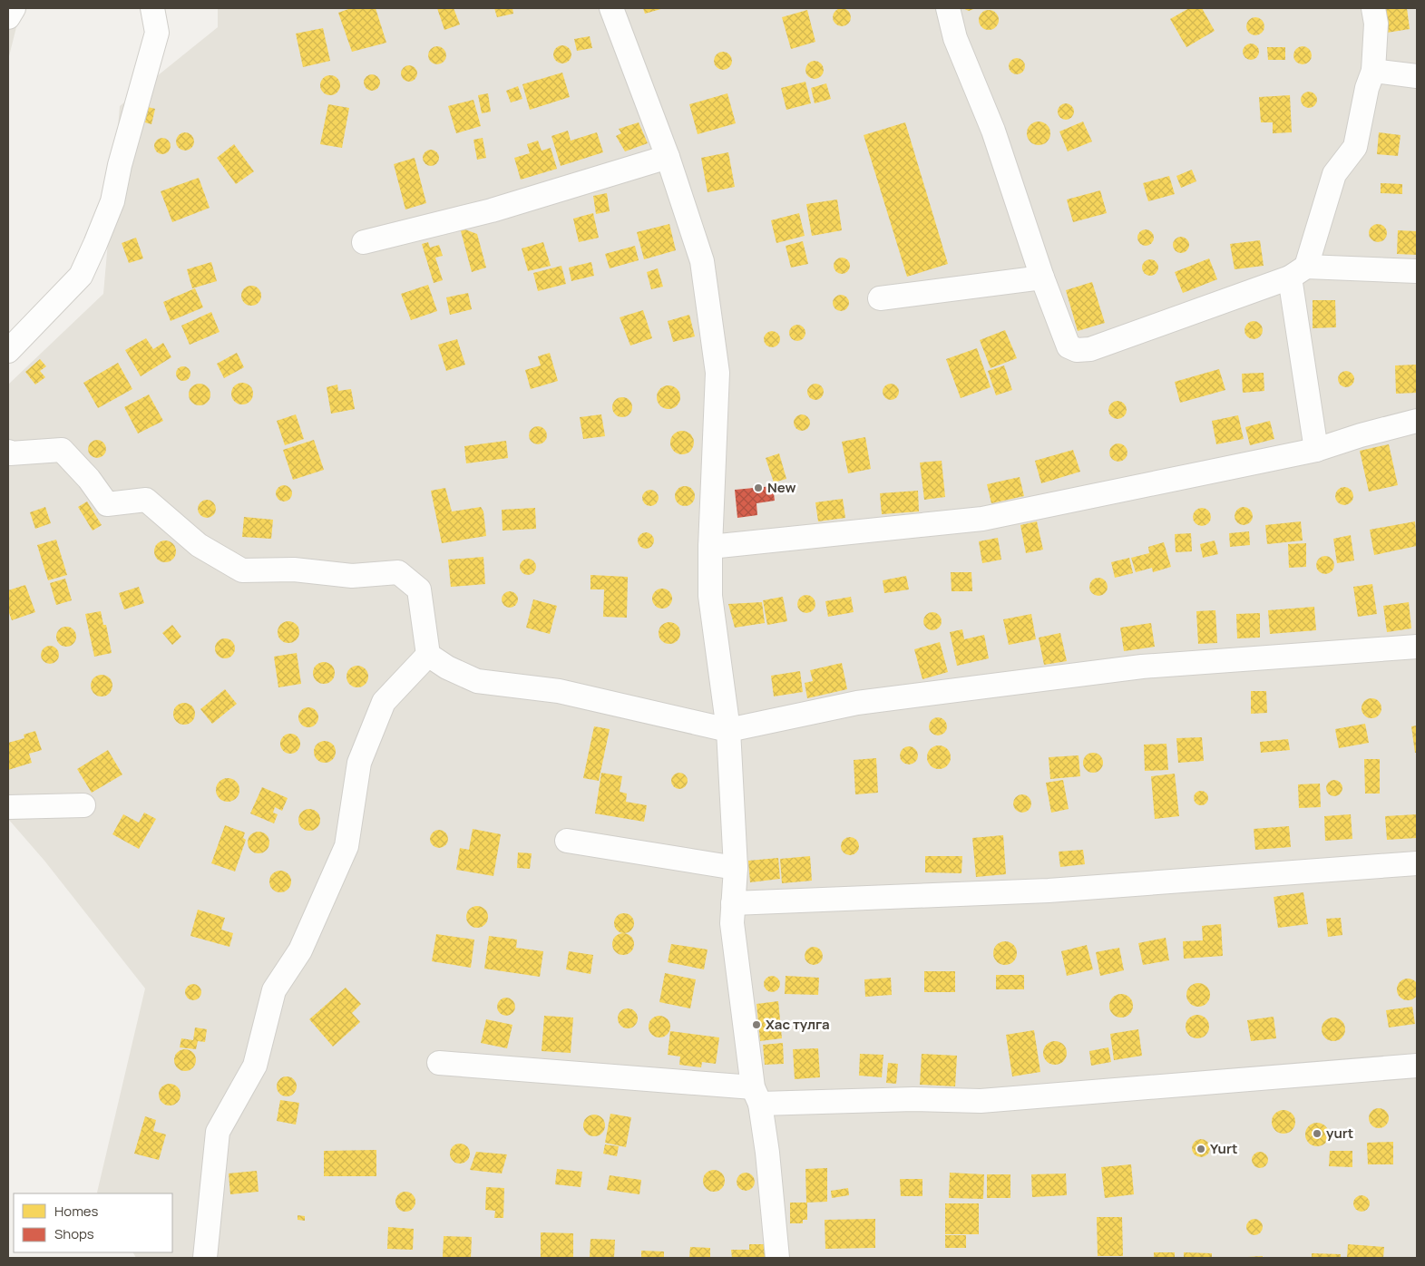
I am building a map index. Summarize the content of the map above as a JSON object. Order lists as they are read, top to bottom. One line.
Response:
{"places":["New","Хас тулга","yurt","Yurt"],"legend":["Homes","Shops"]}
